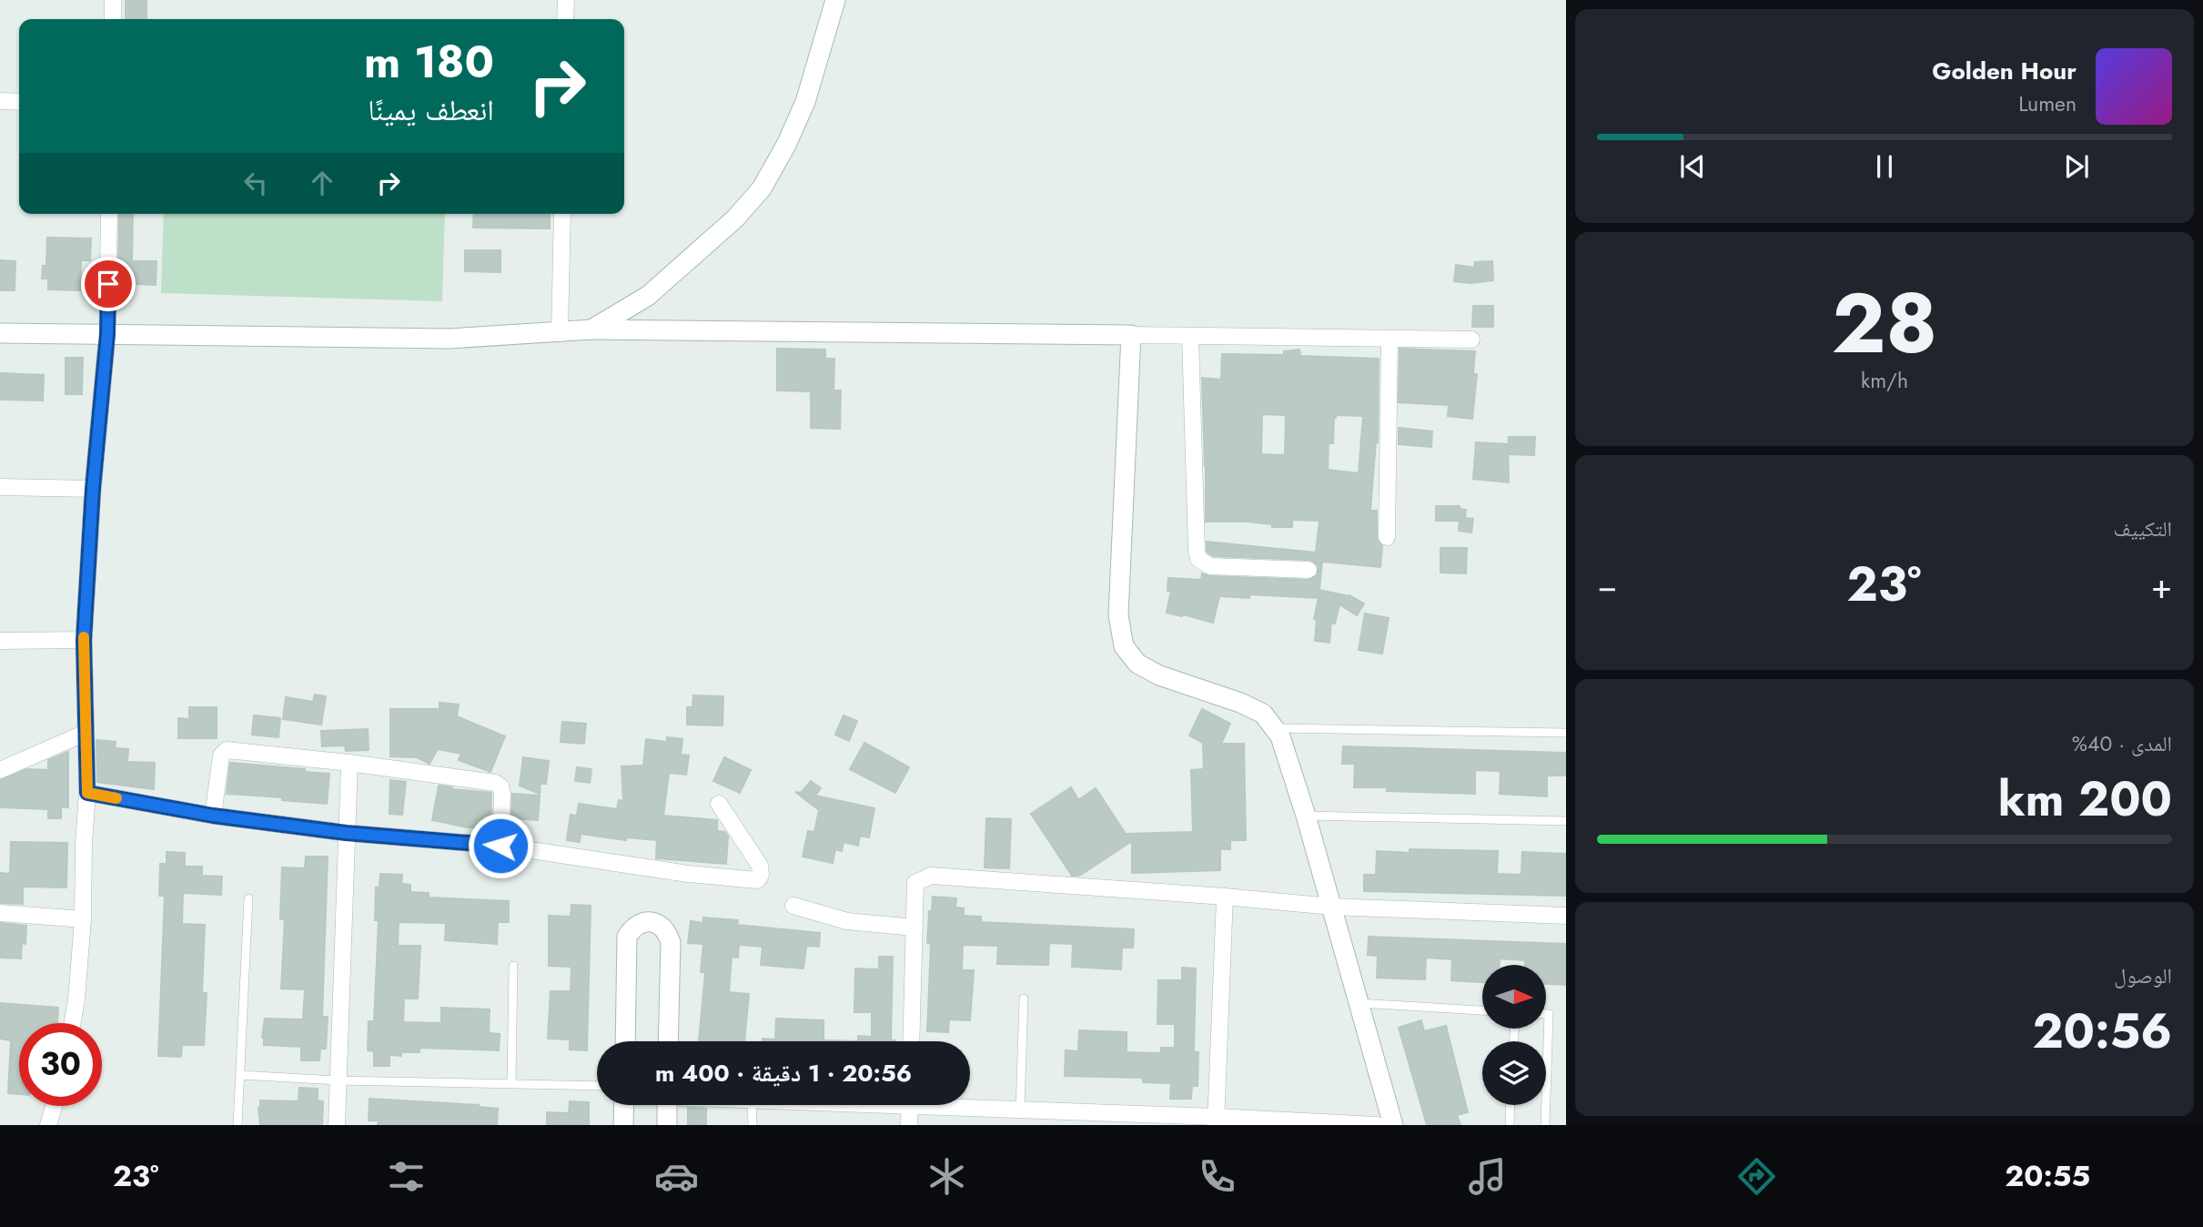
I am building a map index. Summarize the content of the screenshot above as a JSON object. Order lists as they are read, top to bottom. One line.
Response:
{"north":"right","page":{"turn":["180 m","انعطف يمينًا"],"song":["Golden Hour","Lumen"],"tile":[["28","km/h"],"التكييف",["المدى · 40%","200 km"],["الوصول","20:56"]],"heat":["−","23°","+"],"limit":"30","trip":"20:56 · 1 دقيقة · 400 m","tabs":["20:55","23°"]}}
